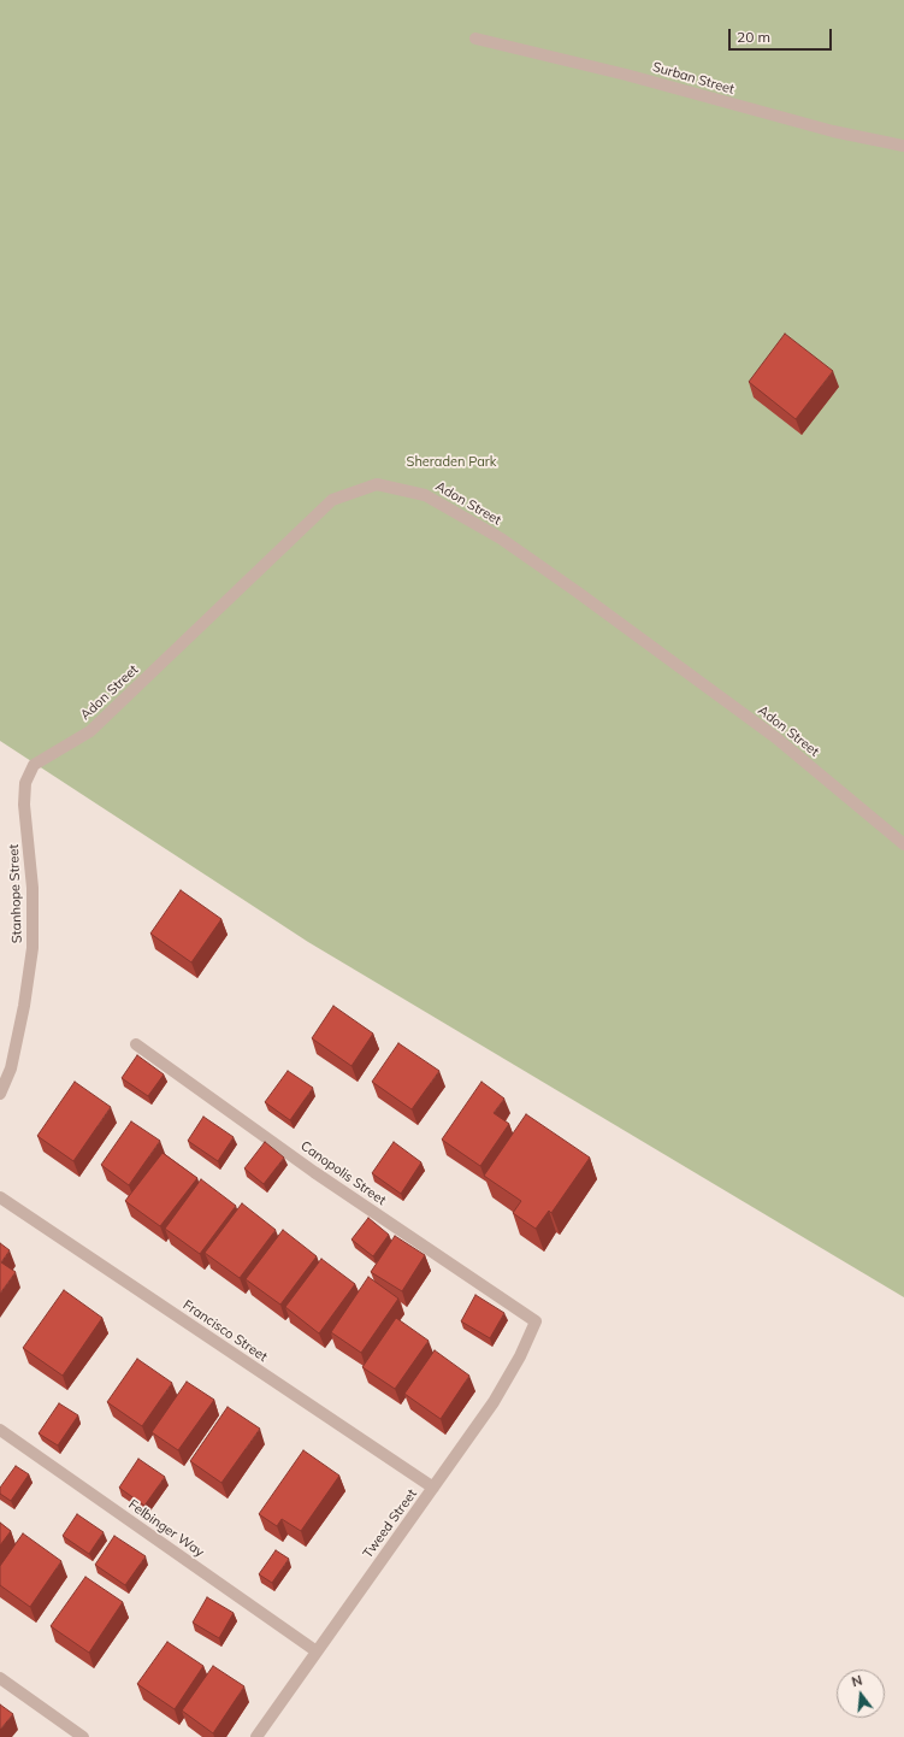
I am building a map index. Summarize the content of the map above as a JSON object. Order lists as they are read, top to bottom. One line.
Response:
{"streets":{"street":["Surban Street","Adon Street","Stanhope Street","Canopolis Street","Francisco Street","Tweed Street","Felbinger Way"]},"crossings":[["Adon Street","Stanhope Street"],["Canopolis Street","Tweed Street"],["Francisco Street","Tweed Street"],["Tweed Street","Felbinger Way"]],"parks":["Sheraden Park"],"scale_bar":"20 m","north":"top"}
